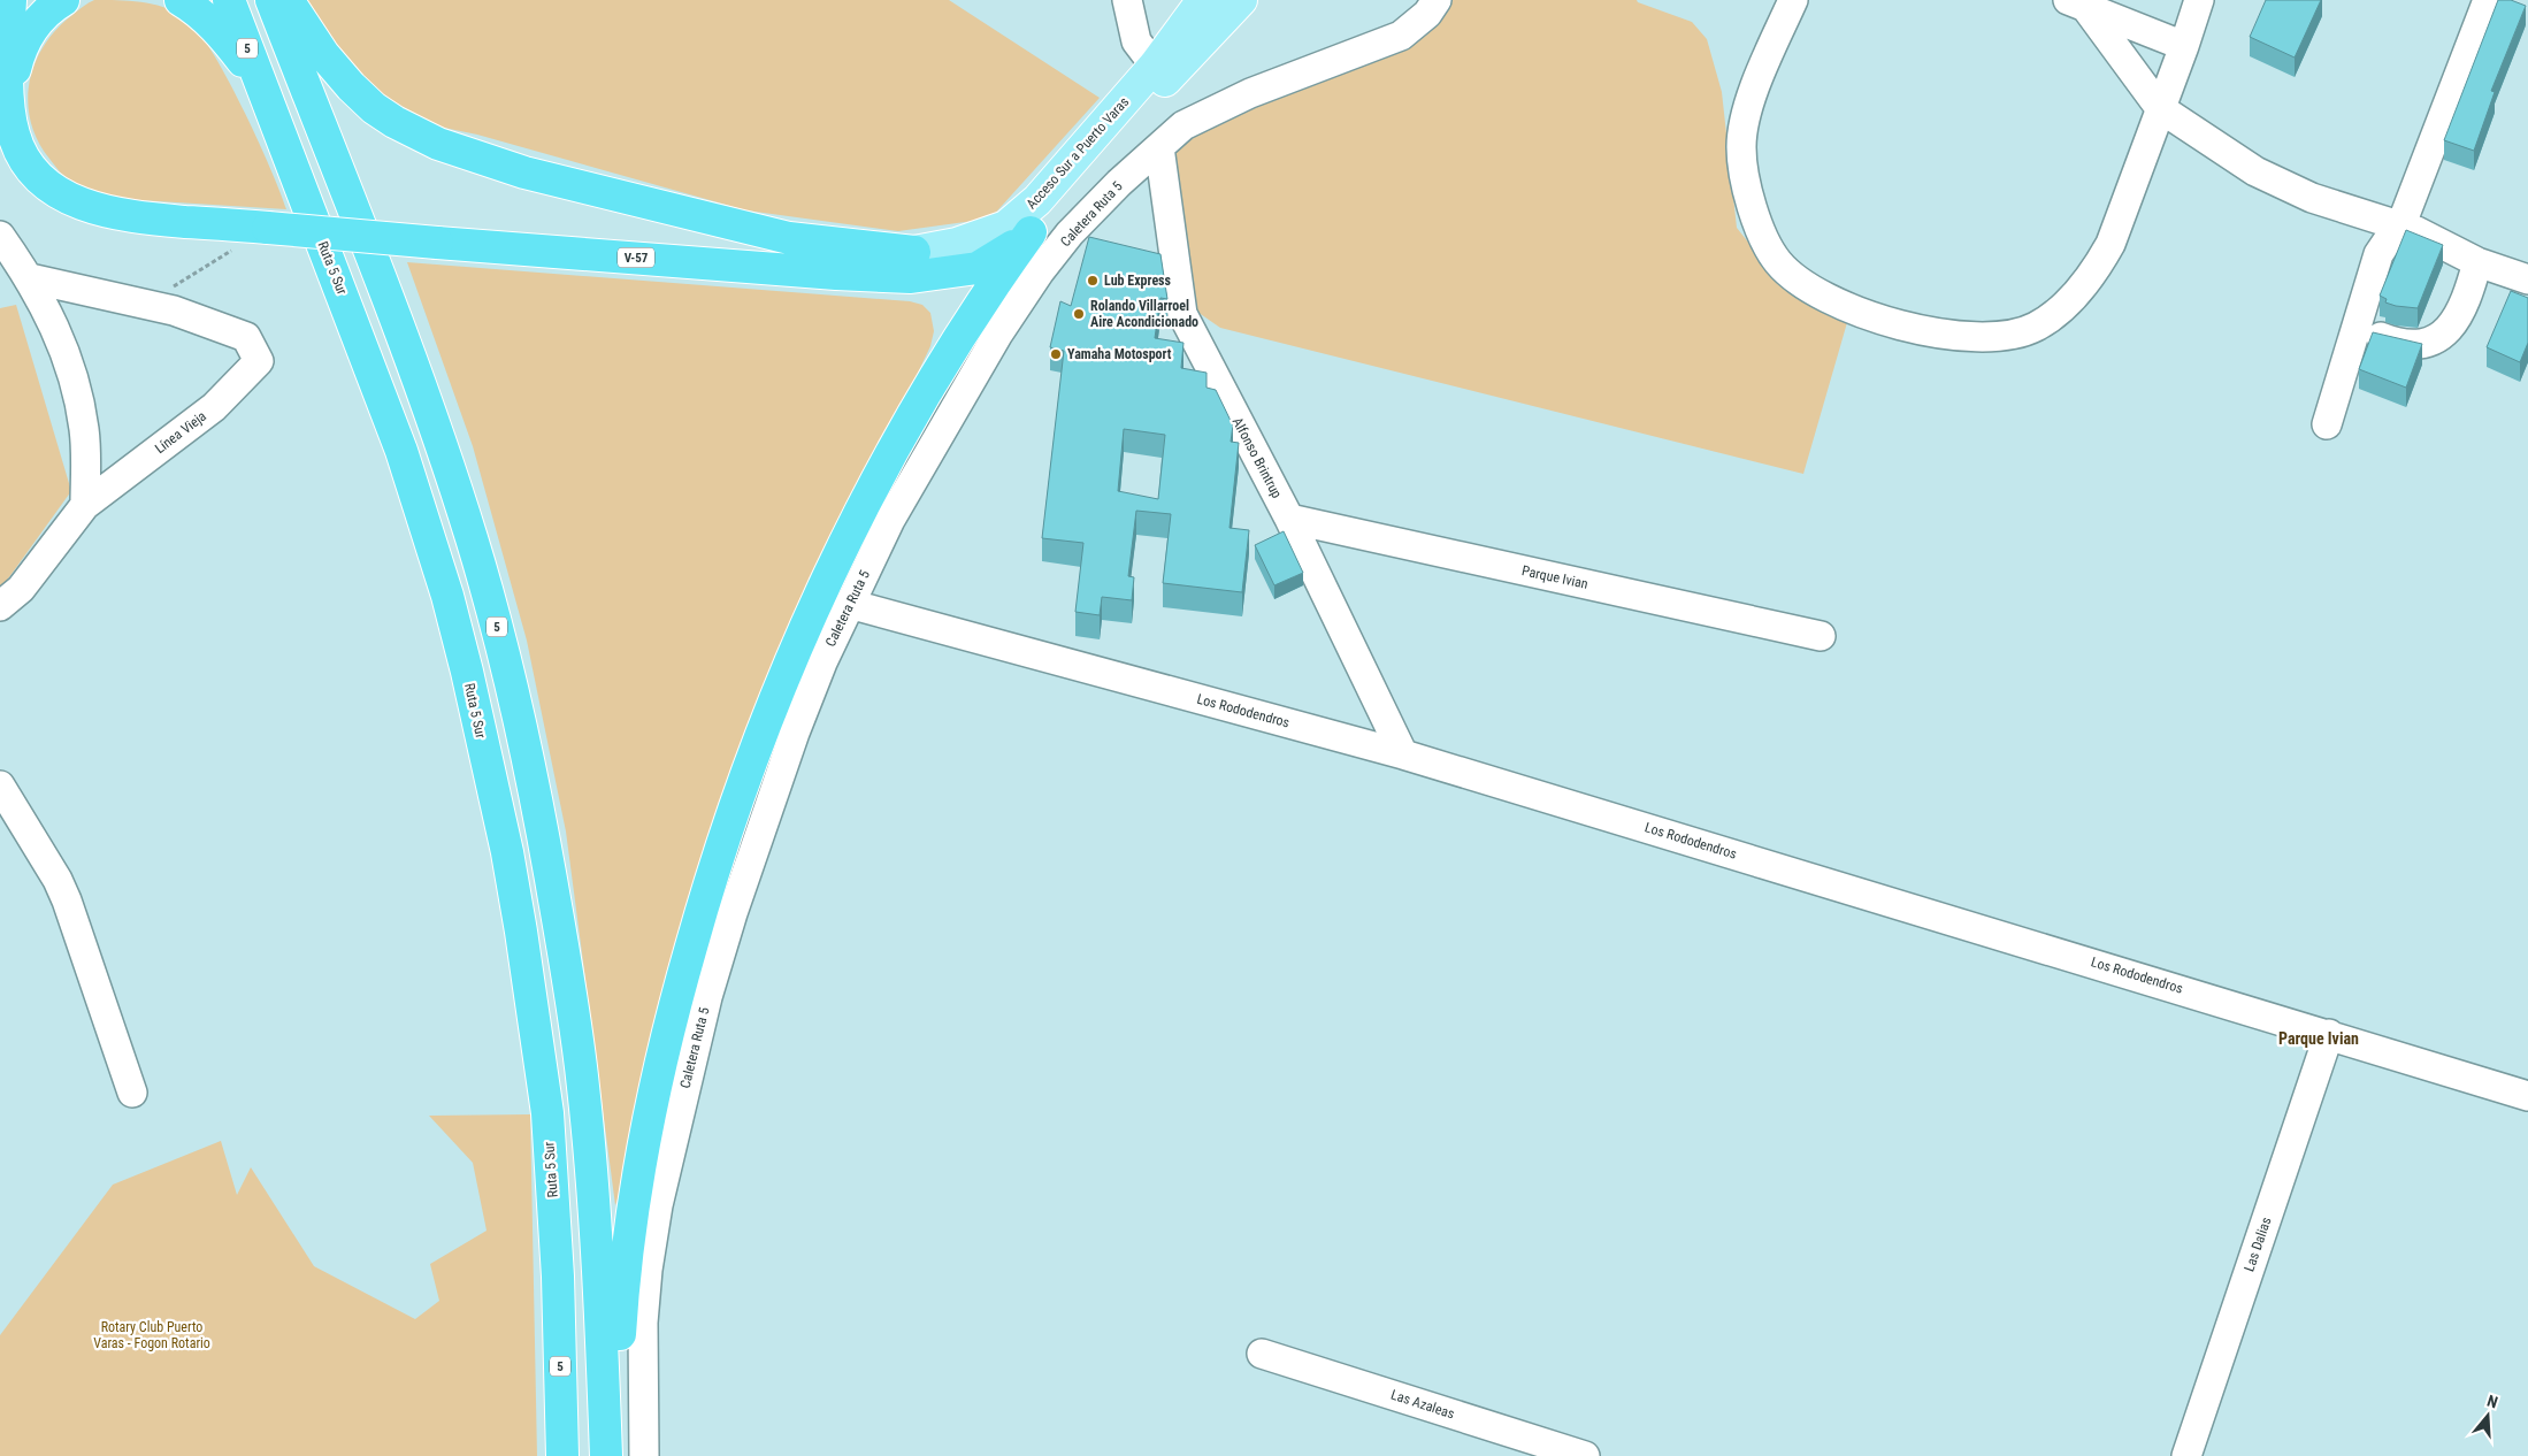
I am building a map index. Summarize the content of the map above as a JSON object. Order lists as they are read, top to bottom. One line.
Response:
{"streets":{"highway":["5","V-57","Ruta 5 Sur"],"main road":["Acceso Sur a Puerto Varas"],"street":["Caletera Ruta 5","Línea Vieja","Alfonso Brintrup","Parque Ivian","Los Rododendros","Las Dalias","Las Azaleas"]},"crossings":[["Acceso Sur a Puerto Varas","V-57"],["Caletera Ruta 5","Alfonso Brintrup"],["Caletera Ruta 5","Los Rododendros"],["Alfonso Brintrup","Parque Ivian"],["Alfonso Brintrup","Los Rododendros"],["Los Rododendros","Las Dalias"]],"districts":["Parque Ivian"],"parks":["Rotary Club Puerto Varas - Fogon Rotario"],"places":["Lub Express","Rolando Villarroel Aire Acondicionado","Yamaha Motosport"],"north":"top"}
